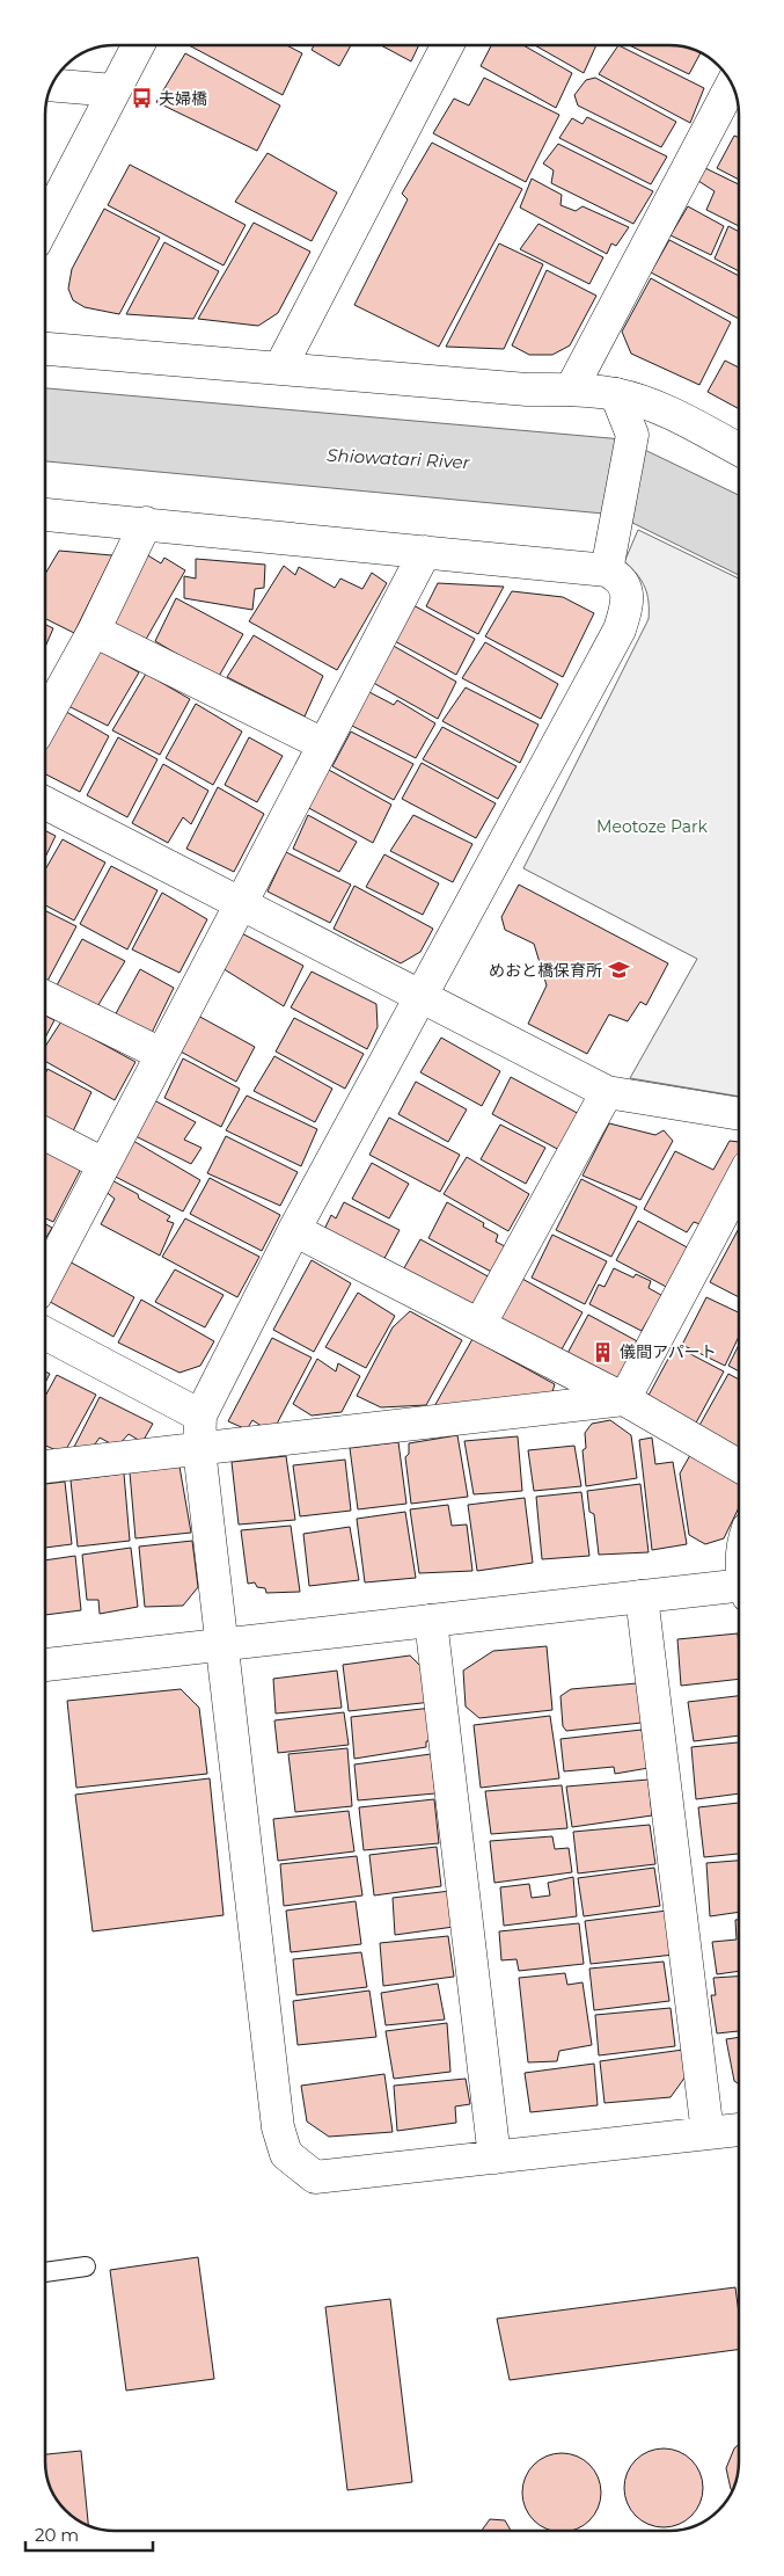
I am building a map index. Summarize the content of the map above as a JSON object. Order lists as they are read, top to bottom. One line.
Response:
{"water":["Shiowatari River"],"parks":["Meotoze Park"],"places":{"bus stop":["夫婦橋"],"school or university":["めおと橋保育所"],"building":["儀間アパート"]},"scale_bar":"20 m"}
